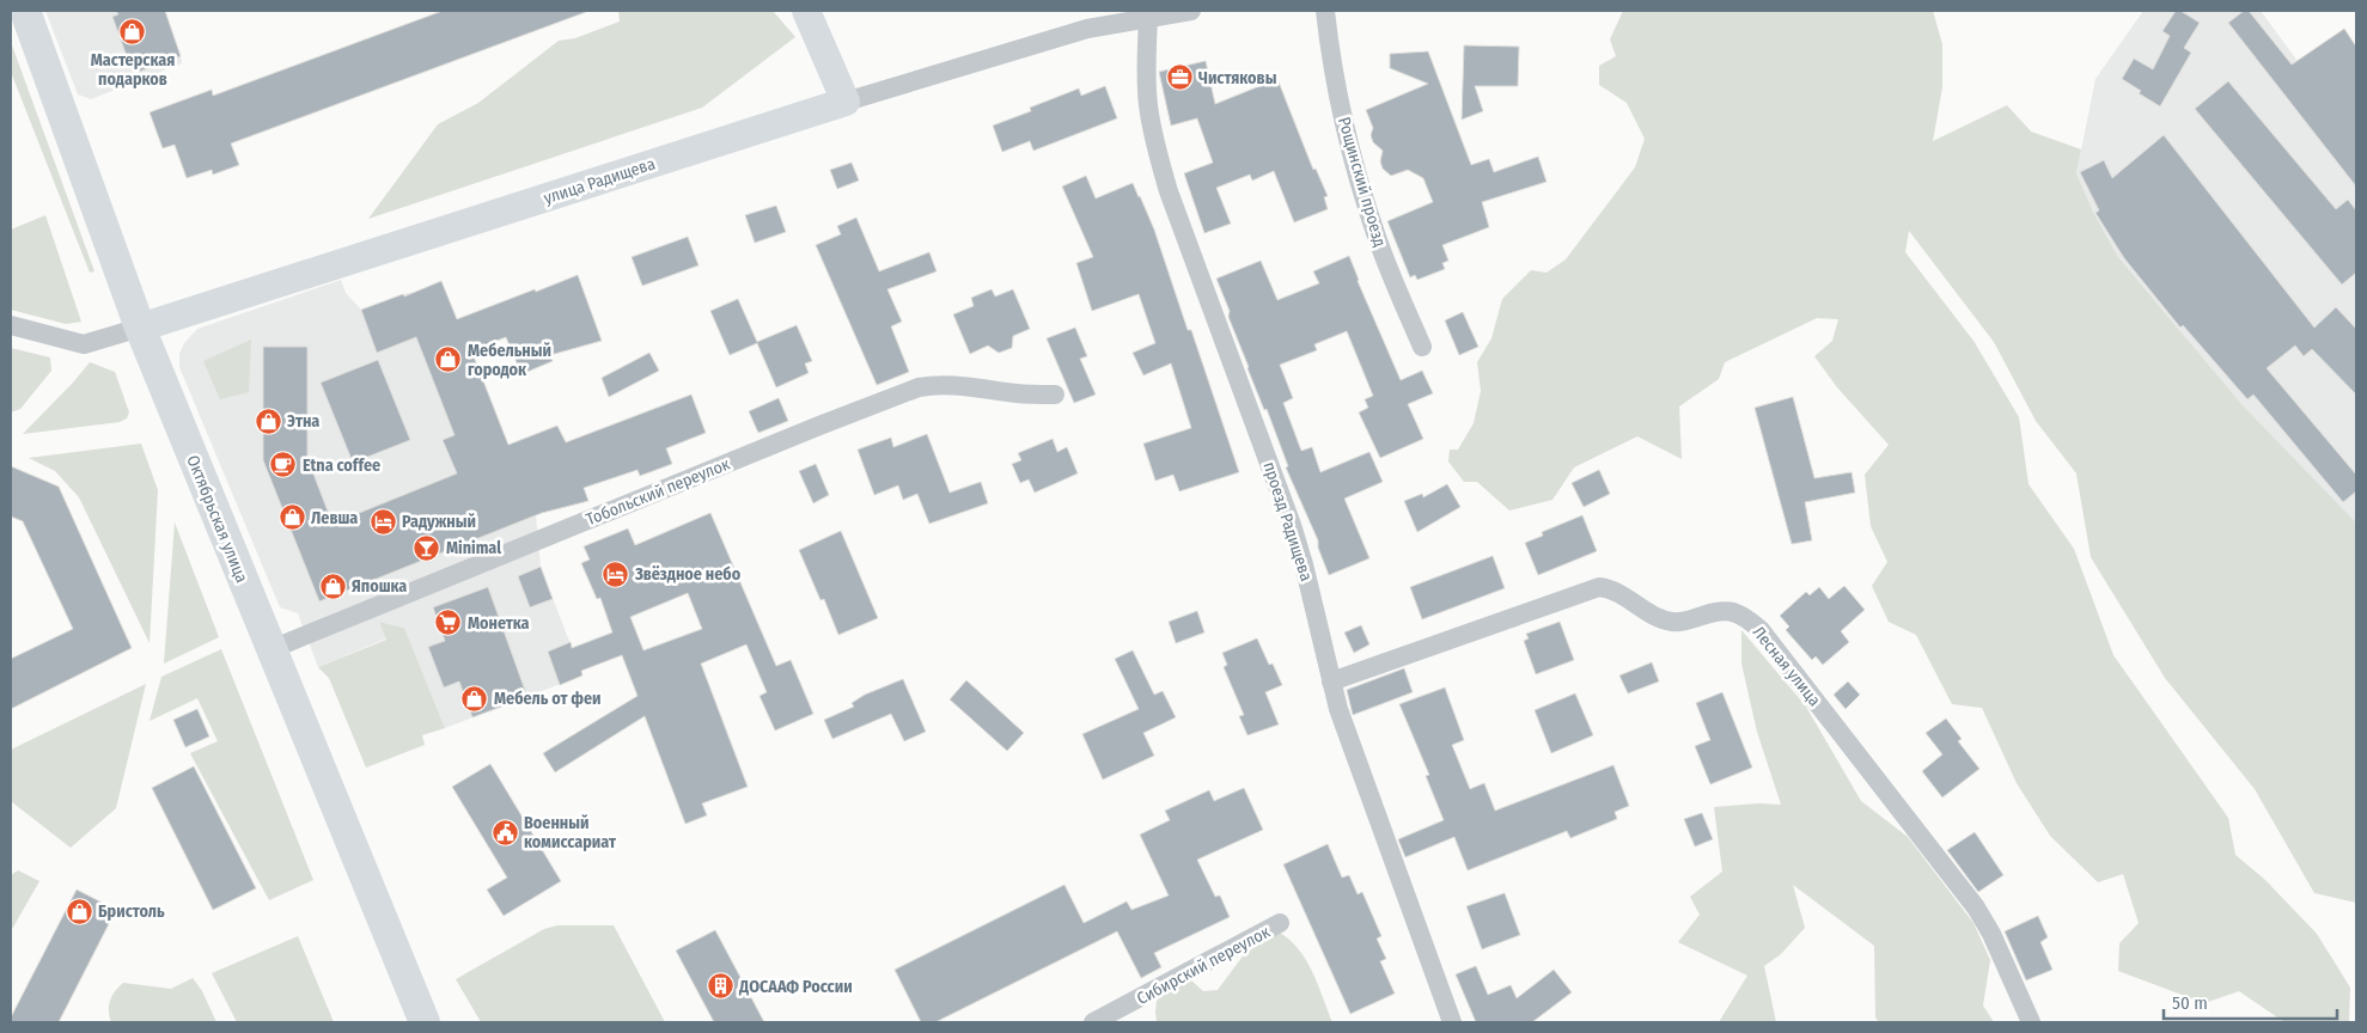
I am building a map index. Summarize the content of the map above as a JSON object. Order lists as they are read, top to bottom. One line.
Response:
{"streets":{"main road":["улица Радищева","Октябрьская улица"],"street":["Рощинский проезд","Тобольский переулок","проезд Радищева","Лесная улица","Сибирский переулок"]},"crossings":[["улица Радищева","Октябрьская улица"],["улица Радищева","проезд Радищева"],["Тобольский переулок","Октябрьская улица"],["проезд Радищева","Лесная улица"]],"places":{"shop":["Мастерская подарков","Мебельный городок","Этна","Левша","Япошка","Мебель от феи","Бристоль"],"office":["Чистяковы"],"cafe":["Etna coffee"],"hotel":["Радужный","Звёздное небо"],"bar":["Minimal"],"supermarket":["Монетка"],"public building":["Военный комиссариат"],"building":["ДОСААФ России"]},"scale_bar":"50 m"}
